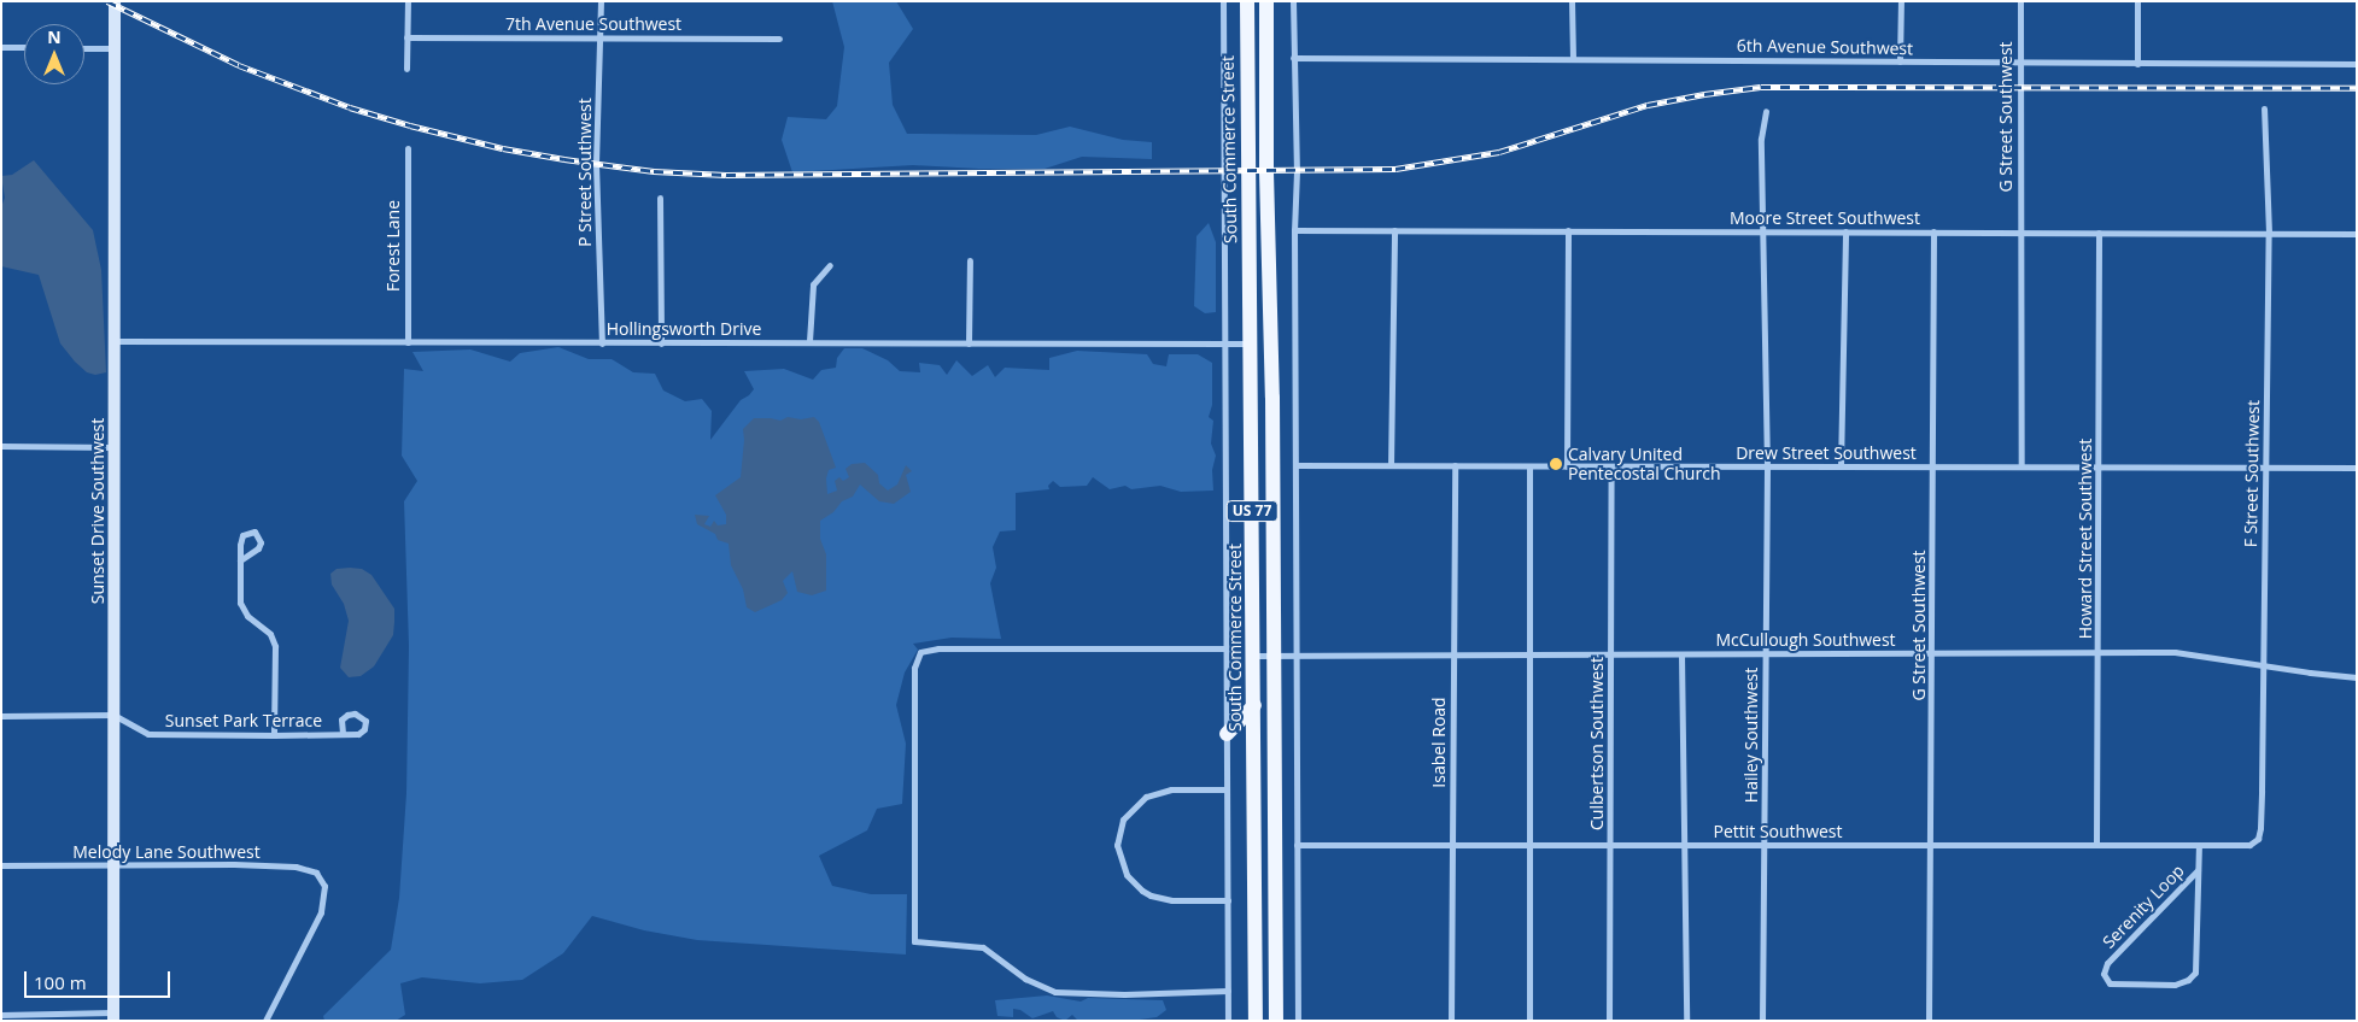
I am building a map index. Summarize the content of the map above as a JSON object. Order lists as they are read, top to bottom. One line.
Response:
{"streets":{"main road":["South Commerce Street","US 77"],"street":["7th Avenue Southwest","6th Avenue Southwest","G Street Southwest","P Street Southwest","Moore Street Southwest","Forest Lane","Hollingsworth Drive","Drew Street Southwest","F Street Southwest","Sunset Drive Southwest","Howard Street Southwest","McCullough Southwest","Sunset Park Terrace","Hailey Southwest","Isabel Road","Culbertson Southwest","Pettit Southwest","Melody Lane Southwest","Serenity Loop"]},"crossings":[["7th Avenue Southwest","P Street Southwest"],["6th Avenue Southwest","G Street Southwest"],["G Street Southwest","Moore Street Southwest"],["G Street Southwest","Drew Street Southwest"],["G Street Southwest","McCullough Southwest"],["G Street Southwest","Pettit Southwest"],["South Commerce Street","Hollingsworth Drive"],["South Commerce Street","McCullough Southwest"],["P Street Southwest","Hollingsworth Drive"],["Moore Street Southwest","F Street Southwest"],["Moore Street Southwest","Howard Street Southwest"],["Moore Street Southwest","Hailey Southwest"],["Forest Lane","Hollingsworth Drive"],["Hollingsworth Drive","Sunset Drive Southwest"],["Drew Street Southwest","F Street Southwest"],["Drew Street Southwest","Howard Street Southwest"],["Drew Street Southwest","Hailey Southwest"],["Drew Street Southwest","Isabel Road"],["Drew Street Southwest","Culbertson Southwest"],["F Street Southwest","McCullough Southwest"],["F Street Southwest","Pettit Southwest"],["Sunset Drive Southwest","Sunset Park Terrace"],["Sunset Drive Southwest","Melody Lane Southwest"],["US 77","McCullough Southwest"],["Howard Street Southwest","McCullough Southwest"],["Howard Street Southwest","Pettit Southwest"],["McCullough Southwest","Hailey Southwest"],["McCullough Southwest","Isabel Road"],["McCullough Southwest","Culbertson Southwest"],["Hailey Southwest","Pettit Southwest"],["Isabel Road","Pettit Southwest"],["Culbertson Southwest","Pettit Southwest"],["Pettit Southwest","Serenity Loop"]],"places":["Calvary United Pentecostal Church"],"scale_bar":"100 m","north":"top"}
